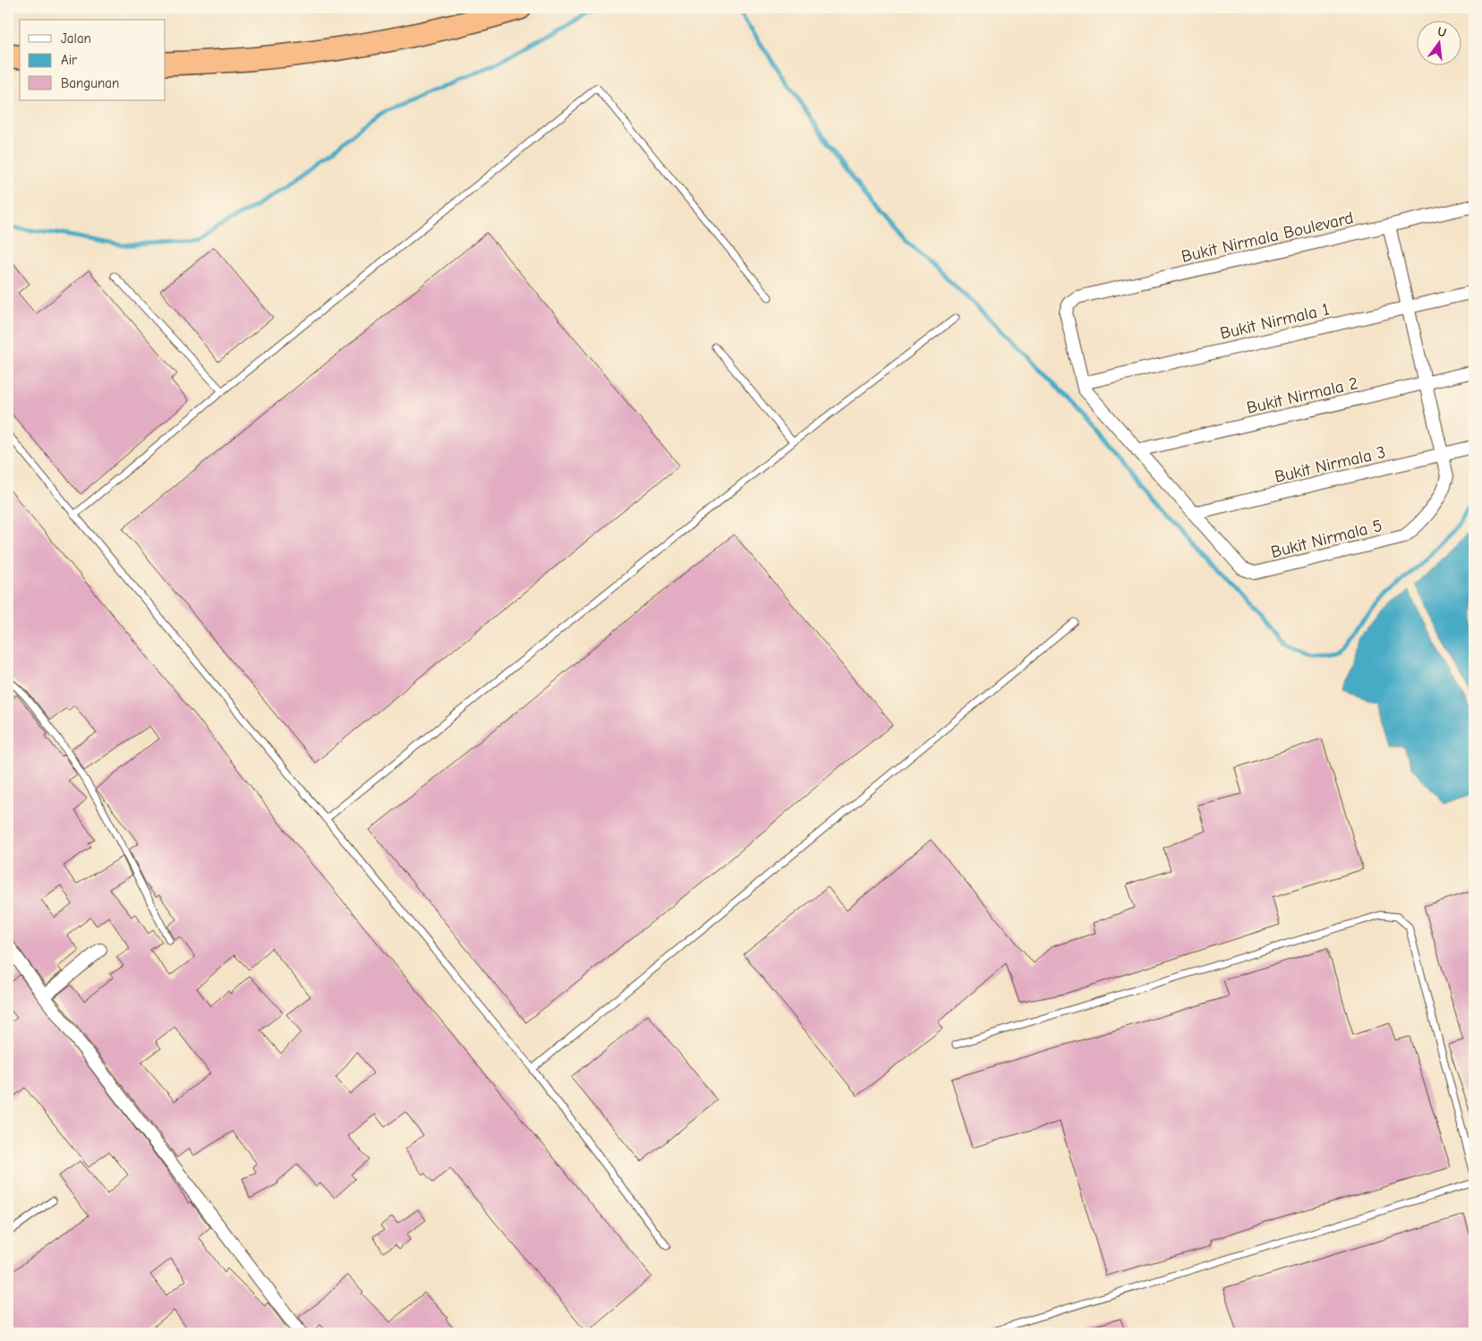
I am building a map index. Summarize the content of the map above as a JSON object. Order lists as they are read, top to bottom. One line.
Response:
{"streets":{"street":["Bukit Nirmala Boulevard","Bukit Nirmala 1","Bukit Nirmala 2","Bukit Nirmala 3","Bukit Nirmala 5"]},"crossings":[["Bukit Nirmala Boulevard","Bukit Nirmala 1"],["Bukit Nirmala 3","Bukit Nirmala 5"]],"legend":["Jalan","Air","Bangunan"],"north":"top"}
